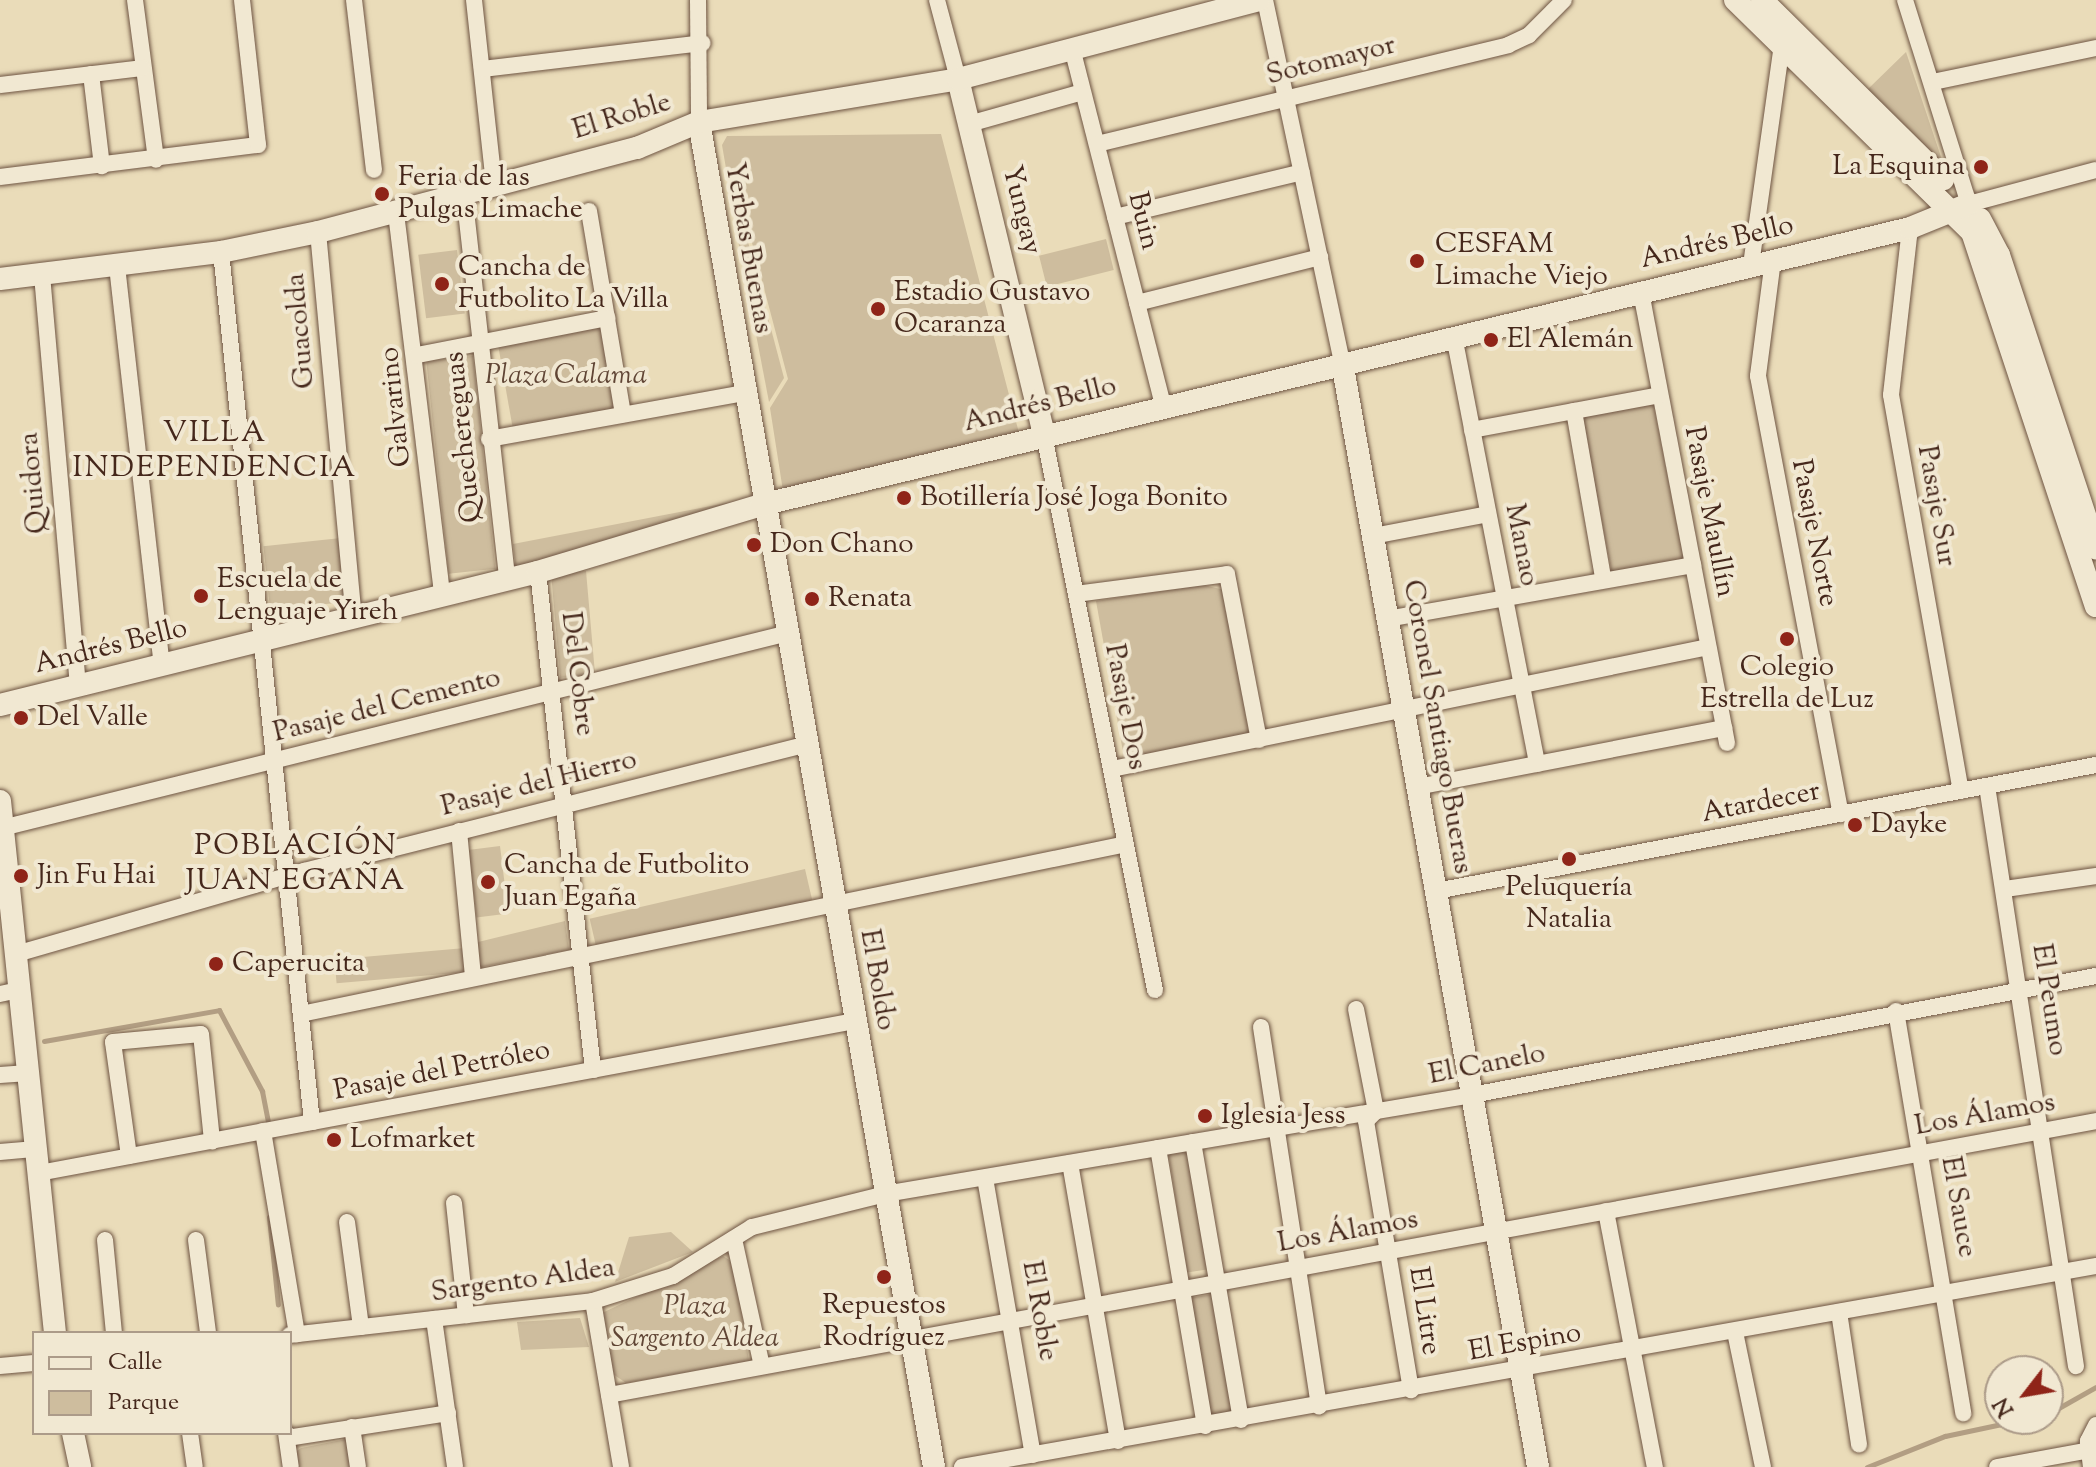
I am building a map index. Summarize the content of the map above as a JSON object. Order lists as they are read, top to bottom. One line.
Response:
{"streets":{"street":["Sotomayor","El Roble","Yungay","Buin","Andrés Bello","Yerbas Buenas","Guacolda","Galvarino","Quechereguas","Quidora","Pasaje Sur","Pasaje Maullín","Pasaje Norte","Manao","Del Cobre","Pasaje del Cemento","Pasaje Dos","Coronel Santiago Bueras","Pasaje del Hierro","Atardecer","El Boldo","El Peumo","El Canelo","Pasaje del Petróleo","Los Álamos","El Sauce","Sargento Aldea","El Litre","El Espino"]},"crossings":[["Sotomayor","Buin"],["Sotomayor","Coronel Santiago Bueras"],["El Roble","Yungay"],["El Roble","Buin"],["El Roble","Yerbas Buenas"],["El Roble","Guacolda"],["El Roble","Galvarino"],["El Roble","Quechereguas"],["El Roble","Quidora"],["El Roble","El Canelo"],["El Roble","Los Álamos"],["El Roble","El Espino"],["Yungay","Andrés Bello"],["Yungay","Pasaje Dos"],["Buin","Andrés Bello"],["Andrés Bello","Yerbas Buenas"],["Andrés Bello","Guacolda"],["Andrés Bello","Galvarino"],["Andrés Bello","Quechereguas"],["Andrés Bello","Quidora"],["Andrés Bello","Pasaje Sur"],["Andrés Bello","Pasaje Maullín"],["Andrés Bello","Pasaje Norte"],["Andrés Bello","Manao"],["Andrés Bello","Del Cobre"],["Andrés Bello","Pasaje Dos"],["Andrés Bello","Coronel Santiago Bueras"],["Andrés Bello","El Boldo"],["Yerbas Buenas","El Boldo"],["Pasaje Sur","Atardecer"],["Pasaje Maullín","Manao"],["Pasaje Norte","Atardecer"],["Del Cobre","Pasaje del Cemento"],["Del Cobre","Pasaje del Hierro"],["Del Cobre","Pasaje del Petróleo"],["Pasaje del Cemento","El Boldo"],["Coronel Santiago Bueras","Atardecer"],["Coronel Santiago Bueras","El Canelo"],["Coronel Santiago Bueras","Los Álamos"],["Coronel Santiago Bueras","El Espino"],["Pasaje del Hierro","El Boldo"],["Atardecer","El Peumo"],["El Boldo","El Canelo"],["El Boldo","Pasaje del Petróleo"],["El Boldo","Los Álamos"],["El Boldo","Sargento Aldea"],["El Peumo","El Canelo"],["El Peumo","Los Álamos"],["El Peumo","El Espino"],["El Canelo","El Sauce"],["El Canelo","Sargento Aldea"],["El Canelo","El Litre"],["Los Álamos","El Sauce"],["Los Álamos","El Litre"],["El Sauce","El Espino"],["El Litre","El Espino"]],"districts":["VILLA INDEPENDENCIA","POBLACIÓN JUAN EGAÑA"],"parks":["Plaza Calama","Plaza Sargento Aldea"],"places":["La Esquina","Feria de las Pulgas Limache","CESFAM Limache Viejo","Cancha de Futbolito La Villa","Estadio Gustavo Ocaranza","El Alemán","Botillería José Joga Bonito","Don Chano","Escuela de Lenguaje Yireh","Renata","Colegio Estrella de Luz","Del Valle","Dayke","Peluquería Natalia","Jin Fu Hai","Cancha de Futbolito Juan Egaña","Caperucita","Iglesia Jess","Lofmarket","Repuestos Rodríguez"],"legend":["Calle","Parque"],"north":"bottom left"}
